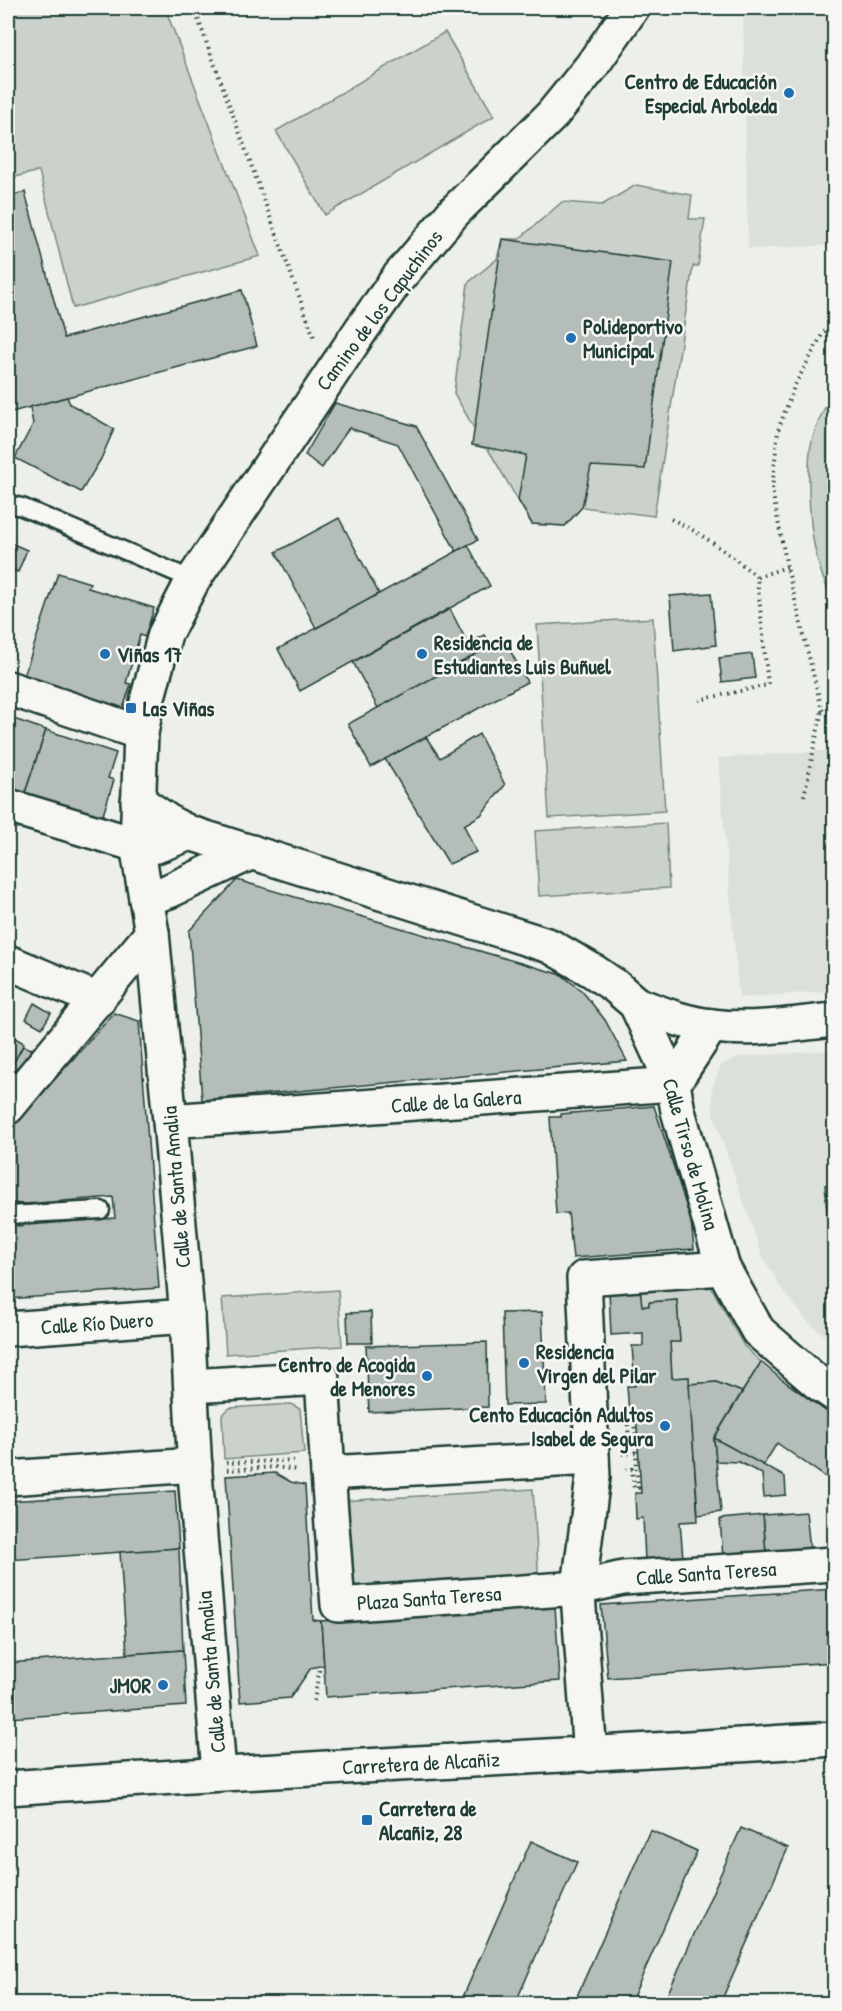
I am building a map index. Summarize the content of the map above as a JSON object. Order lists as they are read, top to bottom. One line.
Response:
{"streets":{"street":["Camino de los Capuchinos","Calle de la Galera","Calle Tirso de Molina","Calle de Santa Amalia","Calle Río Duero","Calle Santa Teresa","Plaza Santa Teresa","Carretera de Alcañiz"]},"crossings":[["Camino de los Capuchinos","Calle de Santa Amalia"],["Calle de la Galera","Calle Tirso de Molina"],["Calle de la Galera","Calle de Santa Amalia"],["Calle Tirso de Molina","Calle de Santa Amalia"],["Calle de Santa Amalia","Calle Río Duero"],["Calle de Santa Amalia","Plaza Santa Teresa"],["Calle de Santa Amalia","Carretera de Alcañiz"],["Calle Santa Teresa","Plaza Santa Teresa"]],"places":{"other":["Centro de Educación Especial Arboleda","Polideportivo Municipal","Viñas 17","Residencia de Estudiantes Luis Buñuel","Residencia Virgen del Pilar","Centro de Acogida de Menores","Cento Educación Adultos Isabel de Segura","JMOR"],"transit":["Las Viñas","Carretera de Alcañiz, 28"]}}
